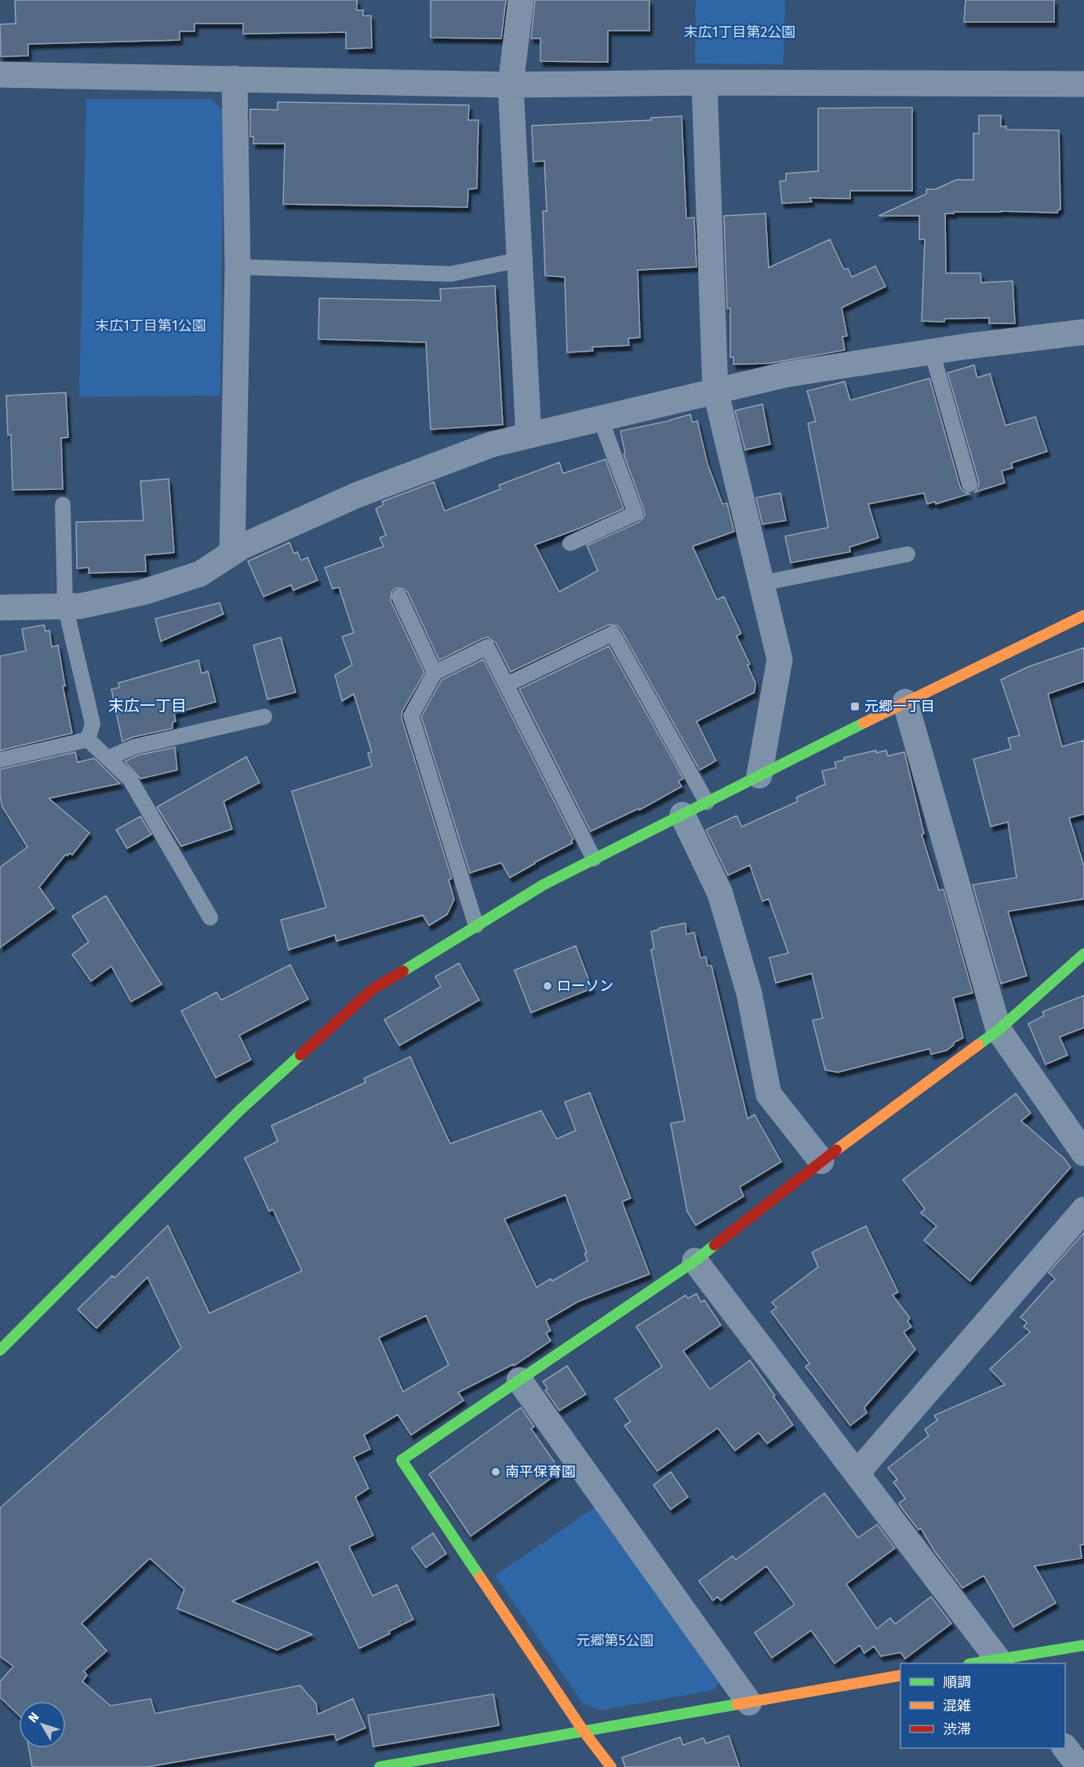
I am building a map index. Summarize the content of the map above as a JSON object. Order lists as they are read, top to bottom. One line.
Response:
{"districts":["末広一丁目"],"parks":["末広1丁目第2公園","末広1丁目第1公園","元郷第5公園"],"places":{"transit":["元郷一丁目"],"other":["ローソン","南平保育園"]},"legend":["順調","混雑","渋滞"],"north":"top left"}
